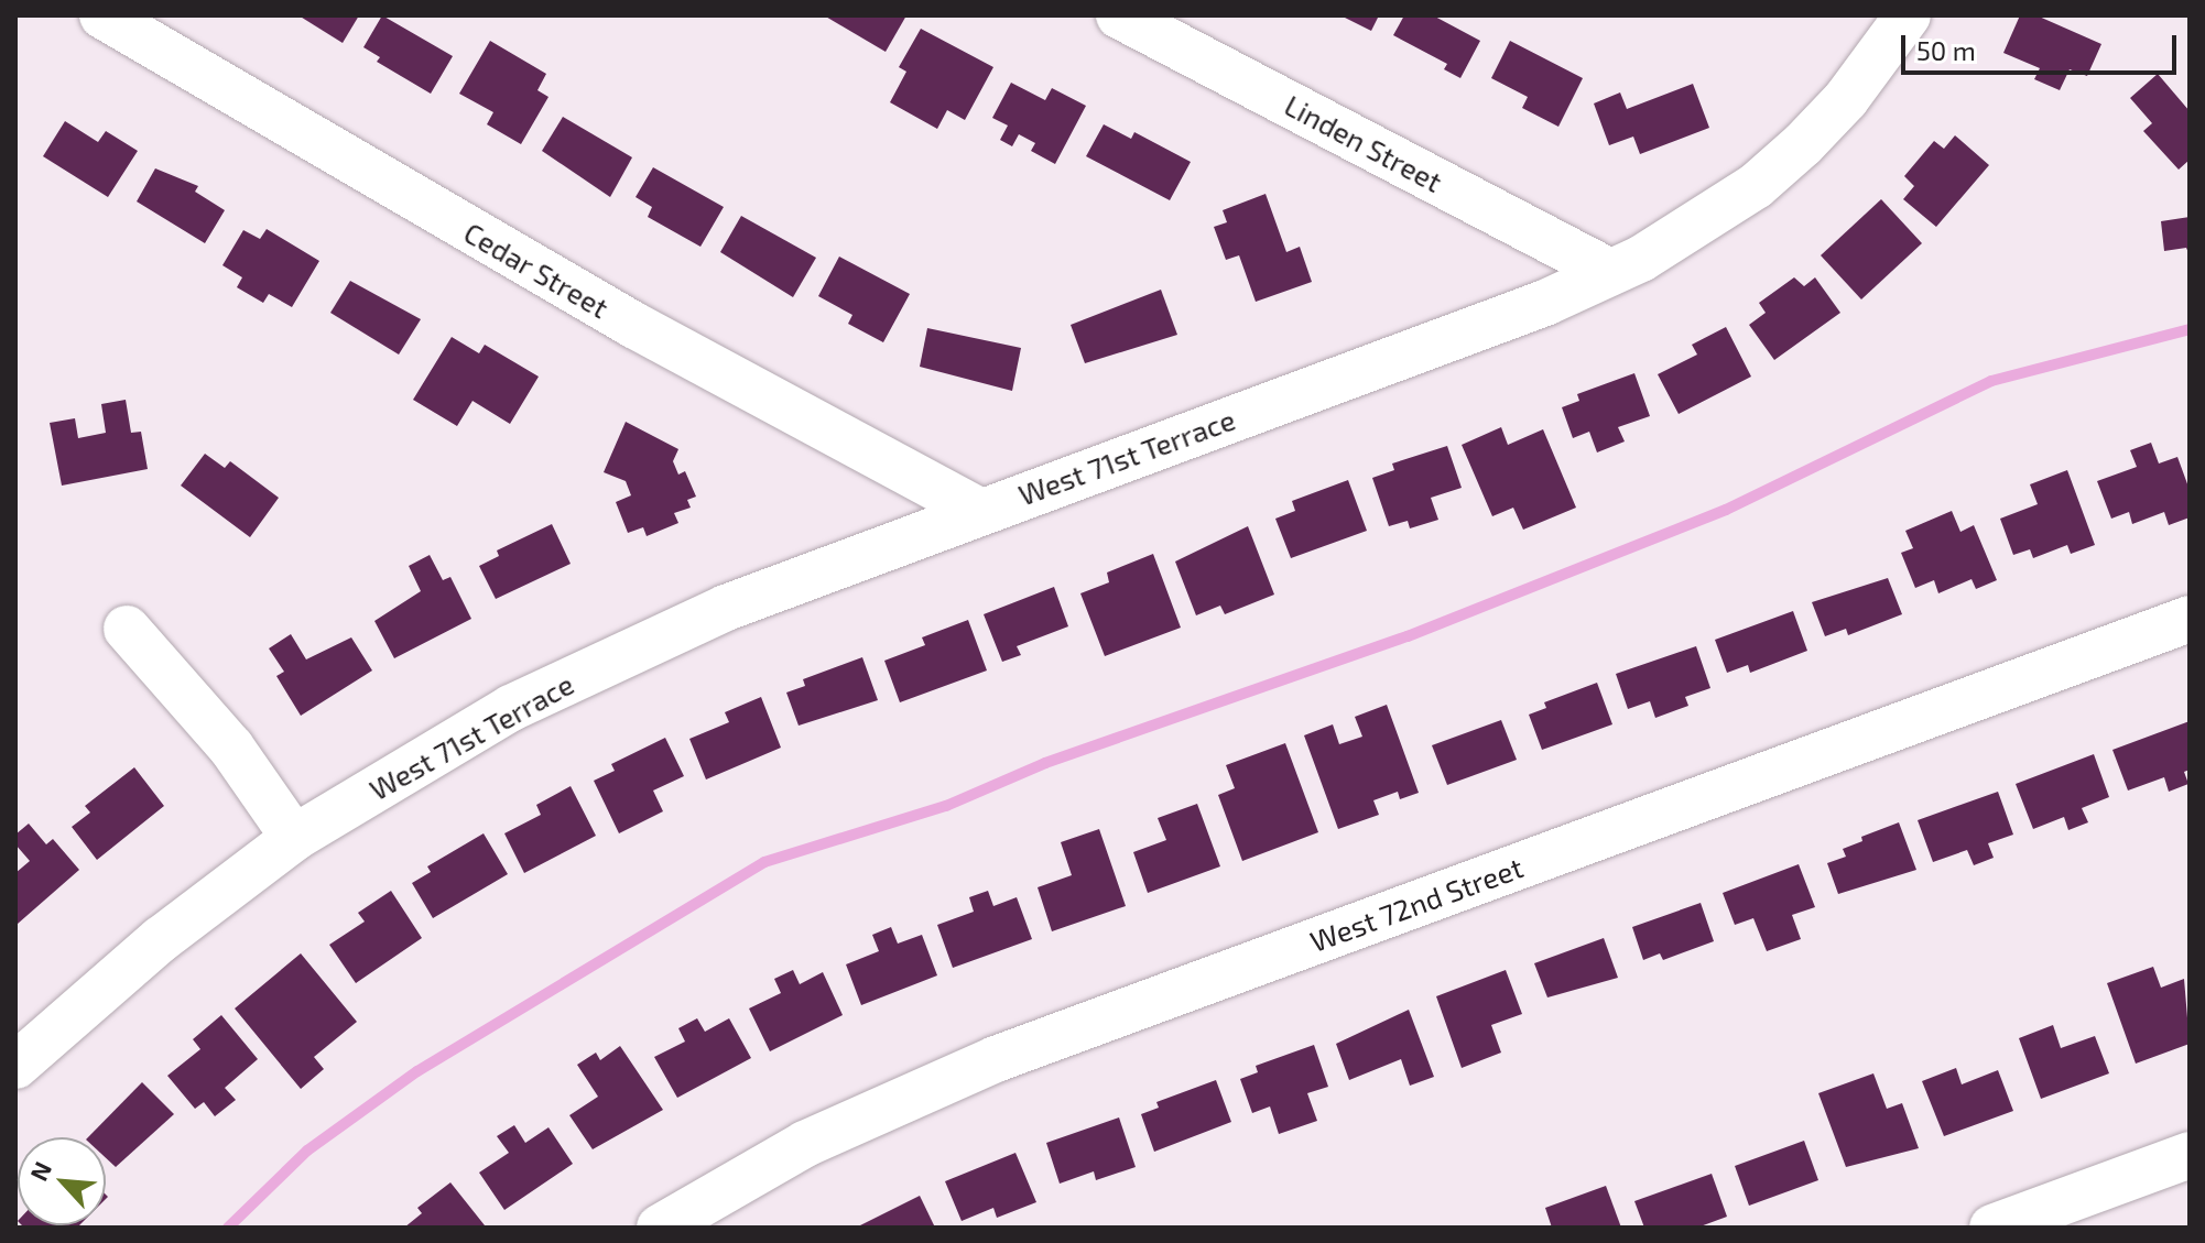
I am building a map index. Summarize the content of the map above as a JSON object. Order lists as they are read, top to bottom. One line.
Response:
{"streets":{"street":["Linden Street","Cedar Street","West 71st Terrace","West 72nd Street"]},"crossings":[["Linden Street","West 71st Terrace"],["Cedar Street","West 71st Terrace"]],"scale_bar":"50 m","north":"top left"}
